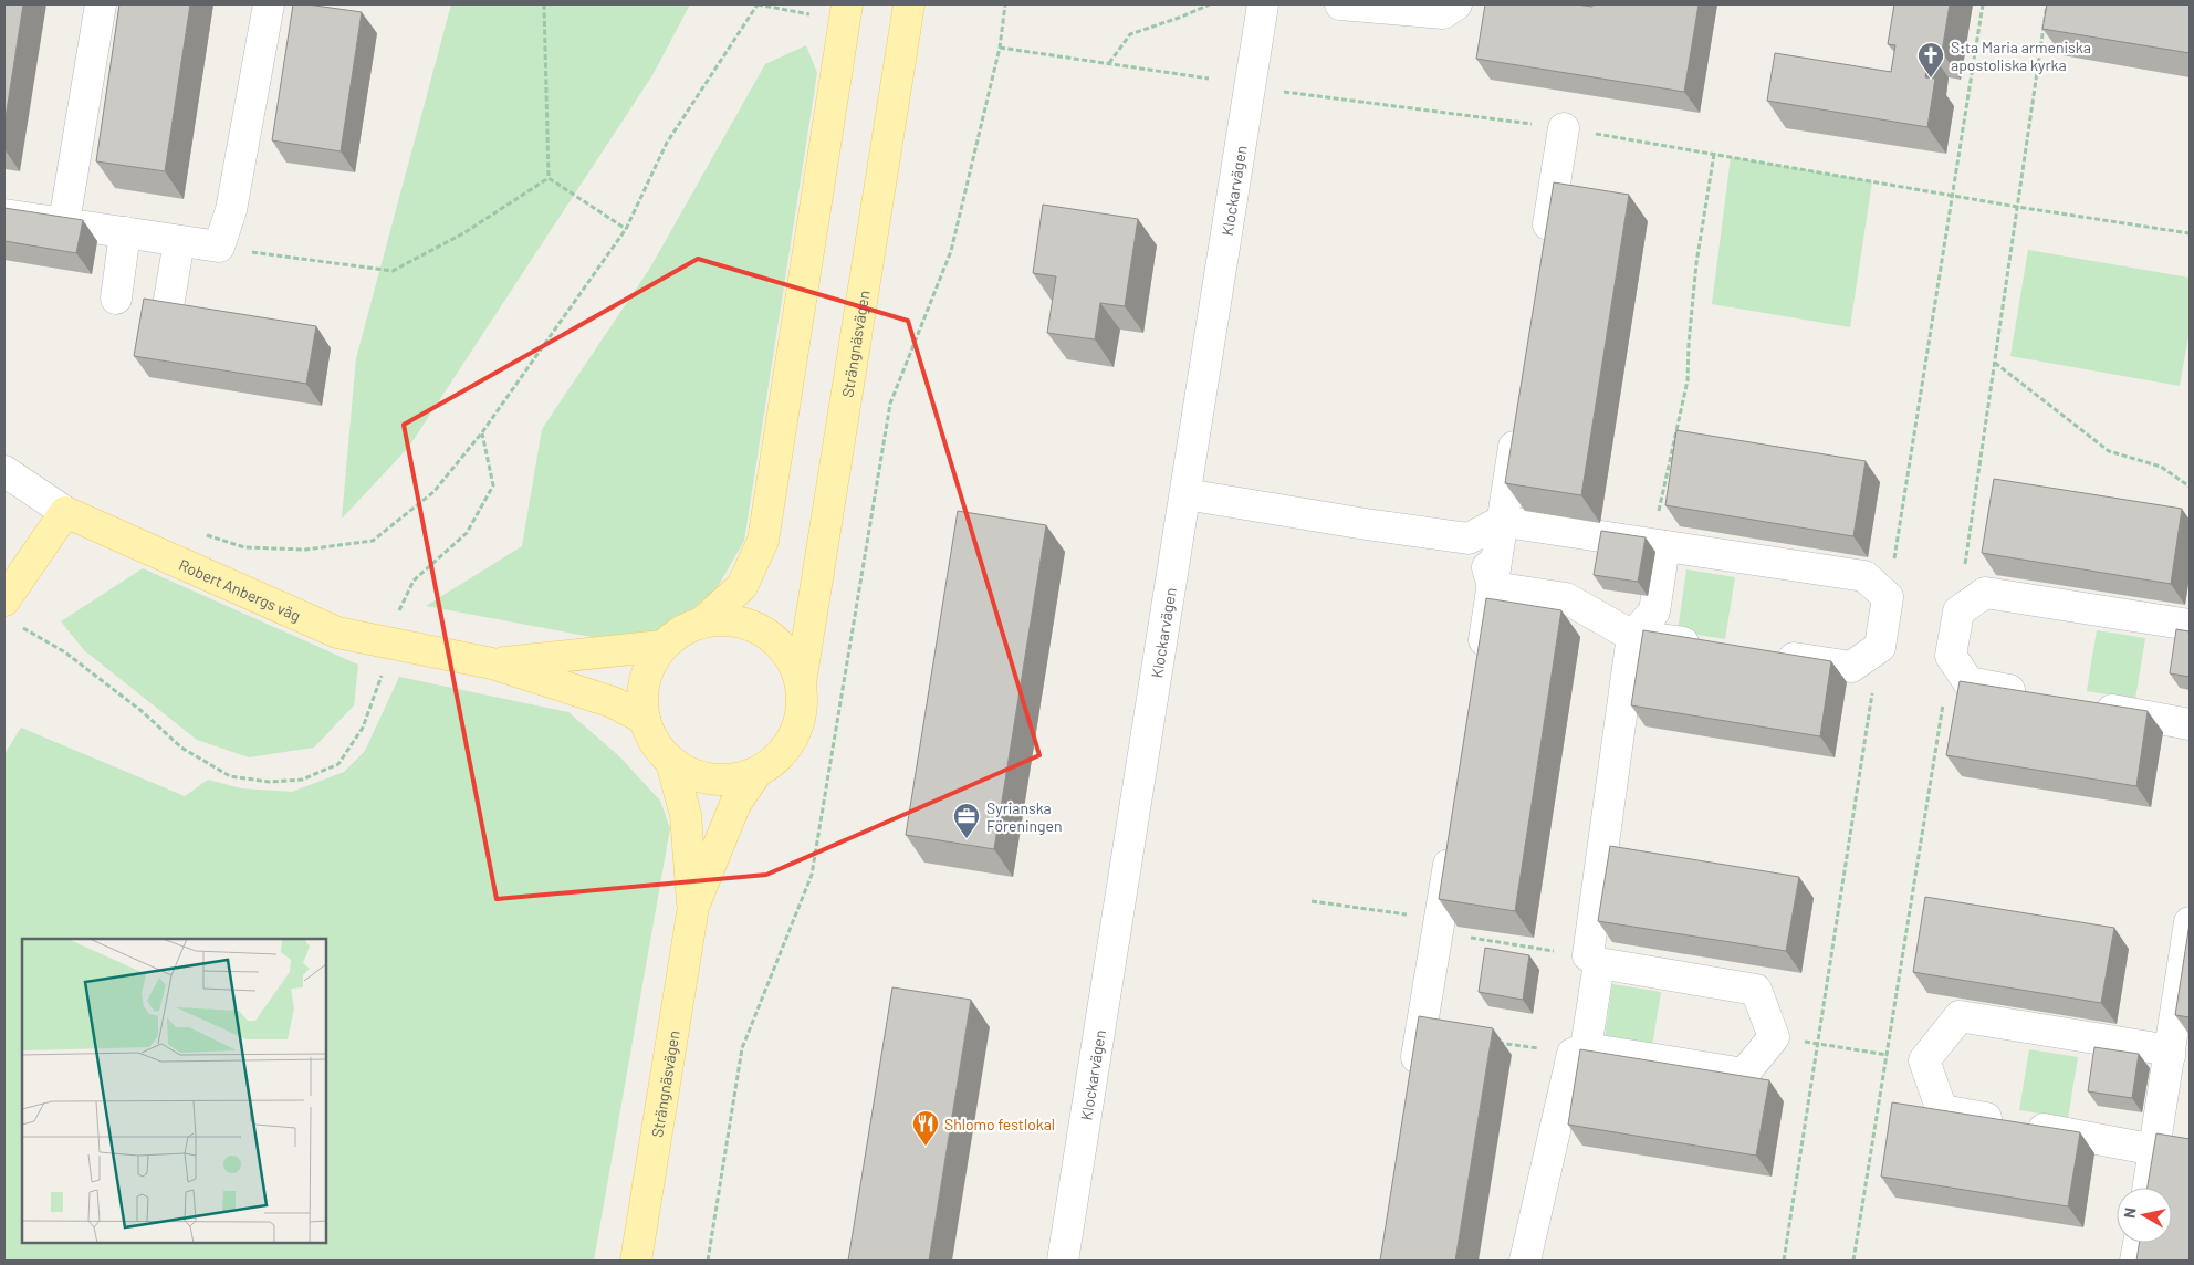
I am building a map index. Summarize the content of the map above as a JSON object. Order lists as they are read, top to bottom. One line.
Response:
{"streets":{"main road":["Strängnäsvägen","Robert Anbergs väg"],"street":["Klockarvägen"]},"crossings":[["Strängnäsvägen","Robert Anbergs väg"]],"places":{"church":["S:ta Maria armeniska apostoliska kyrka"],"office":["Syrianska Föreningen"],"restaurant":["Shlomo festlokal"]},"north":"left"}
